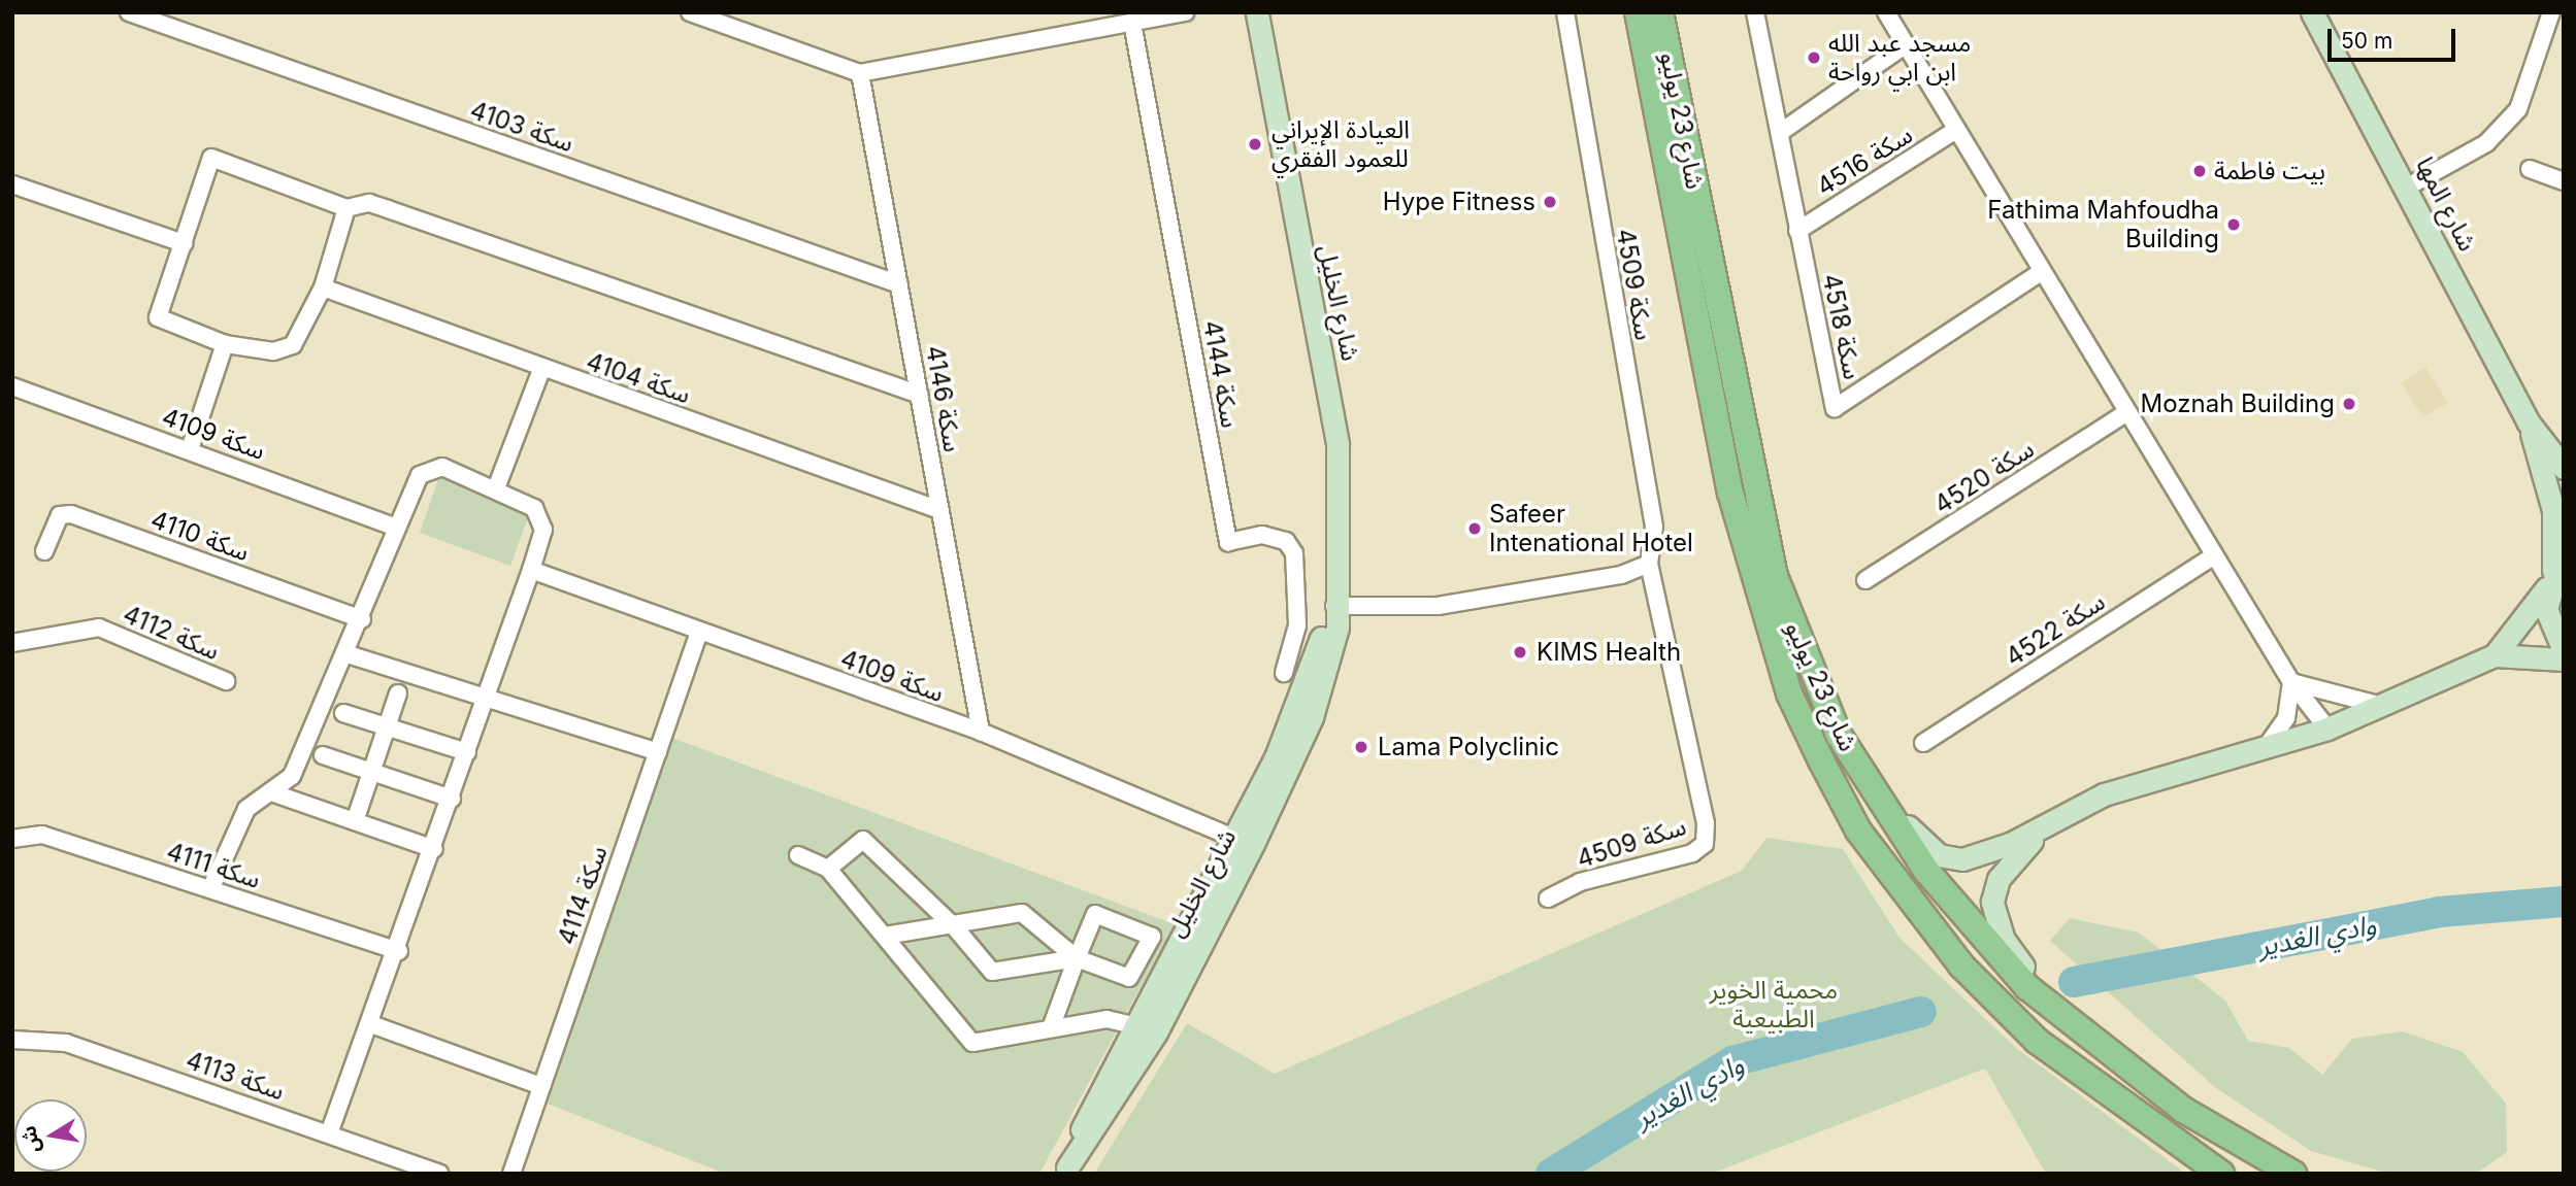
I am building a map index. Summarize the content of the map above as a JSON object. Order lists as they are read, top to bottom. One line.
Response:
{"streets":{"main road":["شارع 23 يوليو"],"street":["سكة 4103","سكة 4516","شارع المها","سكة 4509","شارع الخليل","سكة 4518","سكة 4144","سكة 4104","سكة 4146","سكة 4109","سكة 4520","سكة 4110","سكة 4522","سكة 4112","سكة 4111","سكة 4114","سكة 4113"]},"crossings":[["سكة 4103","سكة 4146"],["سكة 4516","سكة 4518"],["شارع الخليل","سكة 4109"],["سكة 4104","سكة 4146"],["سكة 4146","سكة 4109"],["سكة 4109","سكة 4114"]],"water":["وادي الغدير"],"parks":["محمية الخوير الطبيعية"],"places":["مسجد عبد الله ابن ابي رواحة","العيادة الإيراني للعمود الفقري","بيت فاطمة","Hype Fitness","Fathima Mahfoudha Building","Moznah Building","Safeer Intenational Hotel","KIMS Health","Lama Polyclinic"],"scale_bar":"50 m","north":"left"}
